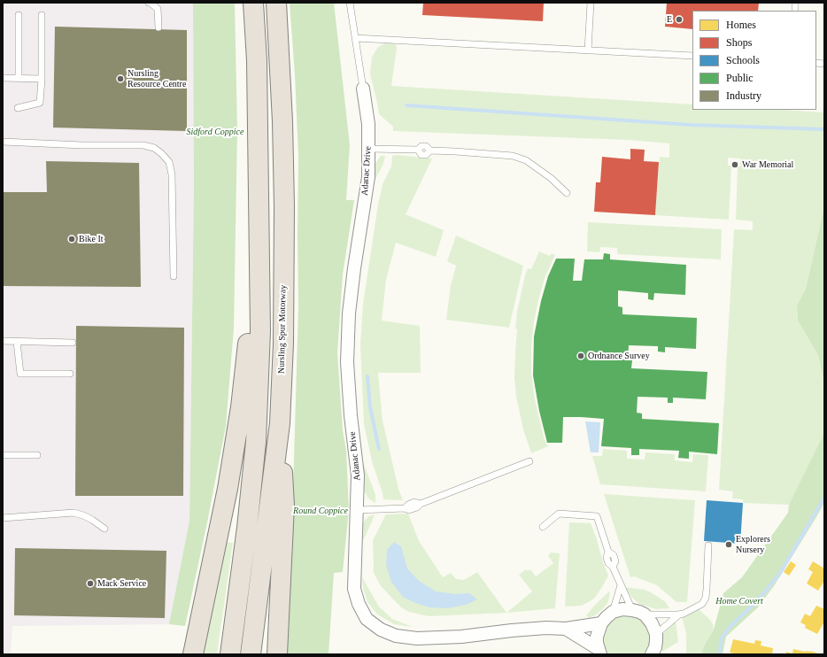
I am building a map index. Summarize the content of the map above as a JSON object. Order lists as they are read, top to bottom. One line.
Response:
{"streets":{"highway":["Nursling Spur Motorway"],"street":["Adanac Drive"]},"parks":["Sidford Coppice","Round Coppice","Home Covert"],"places":["E","Nursling Resource Centre","War Memorial","Bike It","Ordnance Survey","Explorers Nursery","Mack Service"],"legend":["Homes","Shops","Schools","Public","Industry"]}
